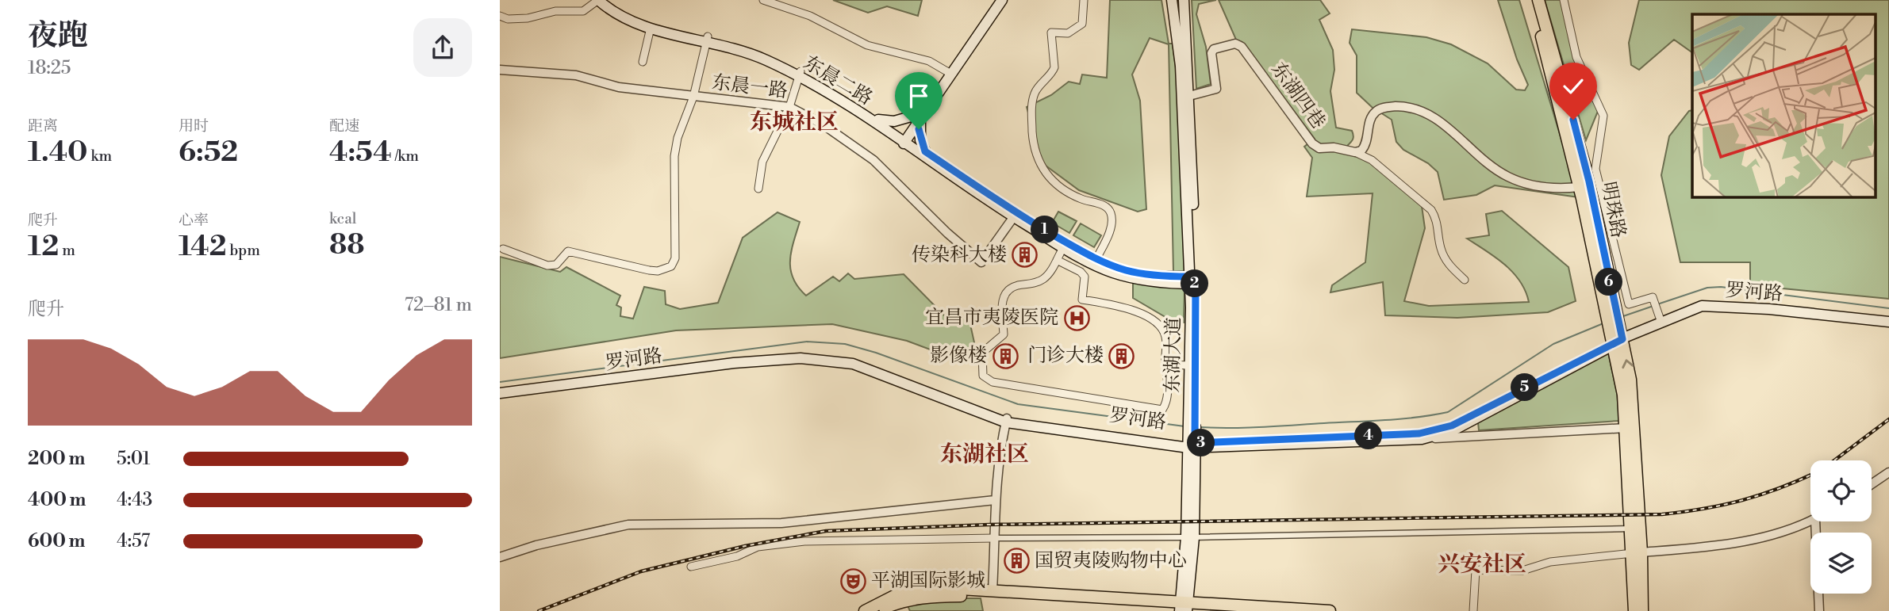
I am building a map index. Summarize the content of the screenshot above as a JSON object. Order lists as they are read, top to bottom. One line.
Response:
{"streets":{"main road":["东晨二路","明珠路","罗河路","东湖大道"],"street":["东晨一路","东湖四巷"]},"crossings":[["东晨二路","东晨一路"],["东晨二路","东湖大道"],["东湖四巷","东湖大道"],["罗河路","东湖大道"]],"districts":["东城社区","东湖社区","兴安社区"],"places":{"building":["传染科大楼","影像楼","门诊大楼","国贸夷陵购物中心"],"hospital":["宜昌市夷陵医院"],"theatre":["平湖国际影城"]},"page":{"heading":["夜跑","18:25"],"stats":[["距离","1.40 km"],["用时","6:52"],["配速","4:54 /km"],["爬升","12 m"],["心率","142 bpm"],["kcal","88"]],"pins":["1","6","2","5","4","3"],"chart":["爬升","72–81 m"],"list":[{"name":"200 m","note":"5:01"},{"name":"400 m","note":"4:43"},{"name":"600 m","note":"4:57"}]}}
